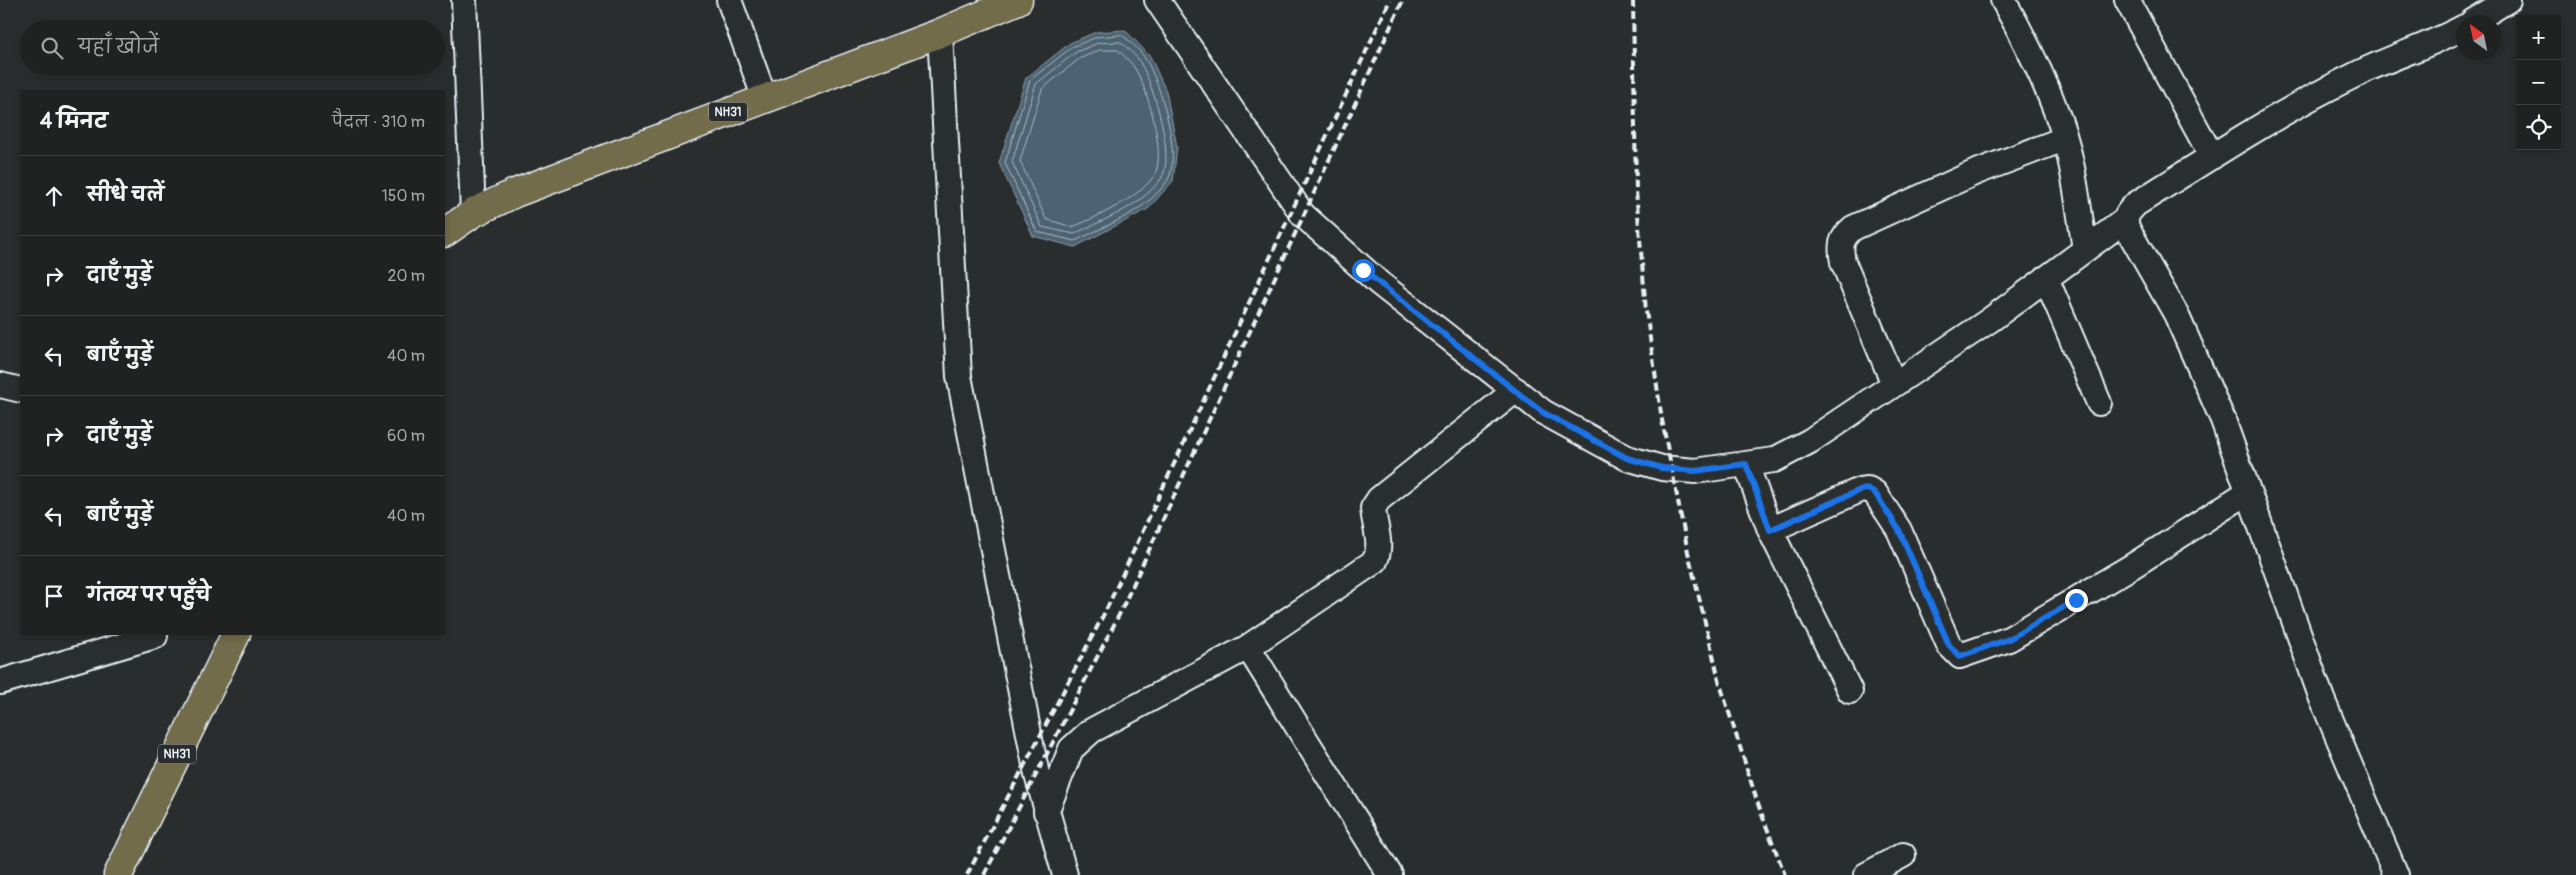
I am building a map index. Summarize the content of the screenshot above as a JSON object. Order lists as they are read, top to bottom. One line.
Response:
{"streets":{"highway":["NH31"]},"north":"top left","page":{"map_buttons":["+","−"],"search":"यहाँ खोजें","heading":["4 मिनट","पैदल · 310 m"],"list":[["सीधे चलें","150 m"],["दाएँ मुड़ें","20 m"],["बाएँ मुड़ें","40 m"],["दाएँ मुड़ें","60 m"],["बाएँ मुड़ें","40 m"],"गंतव्य पर पहुँचे"]}}
